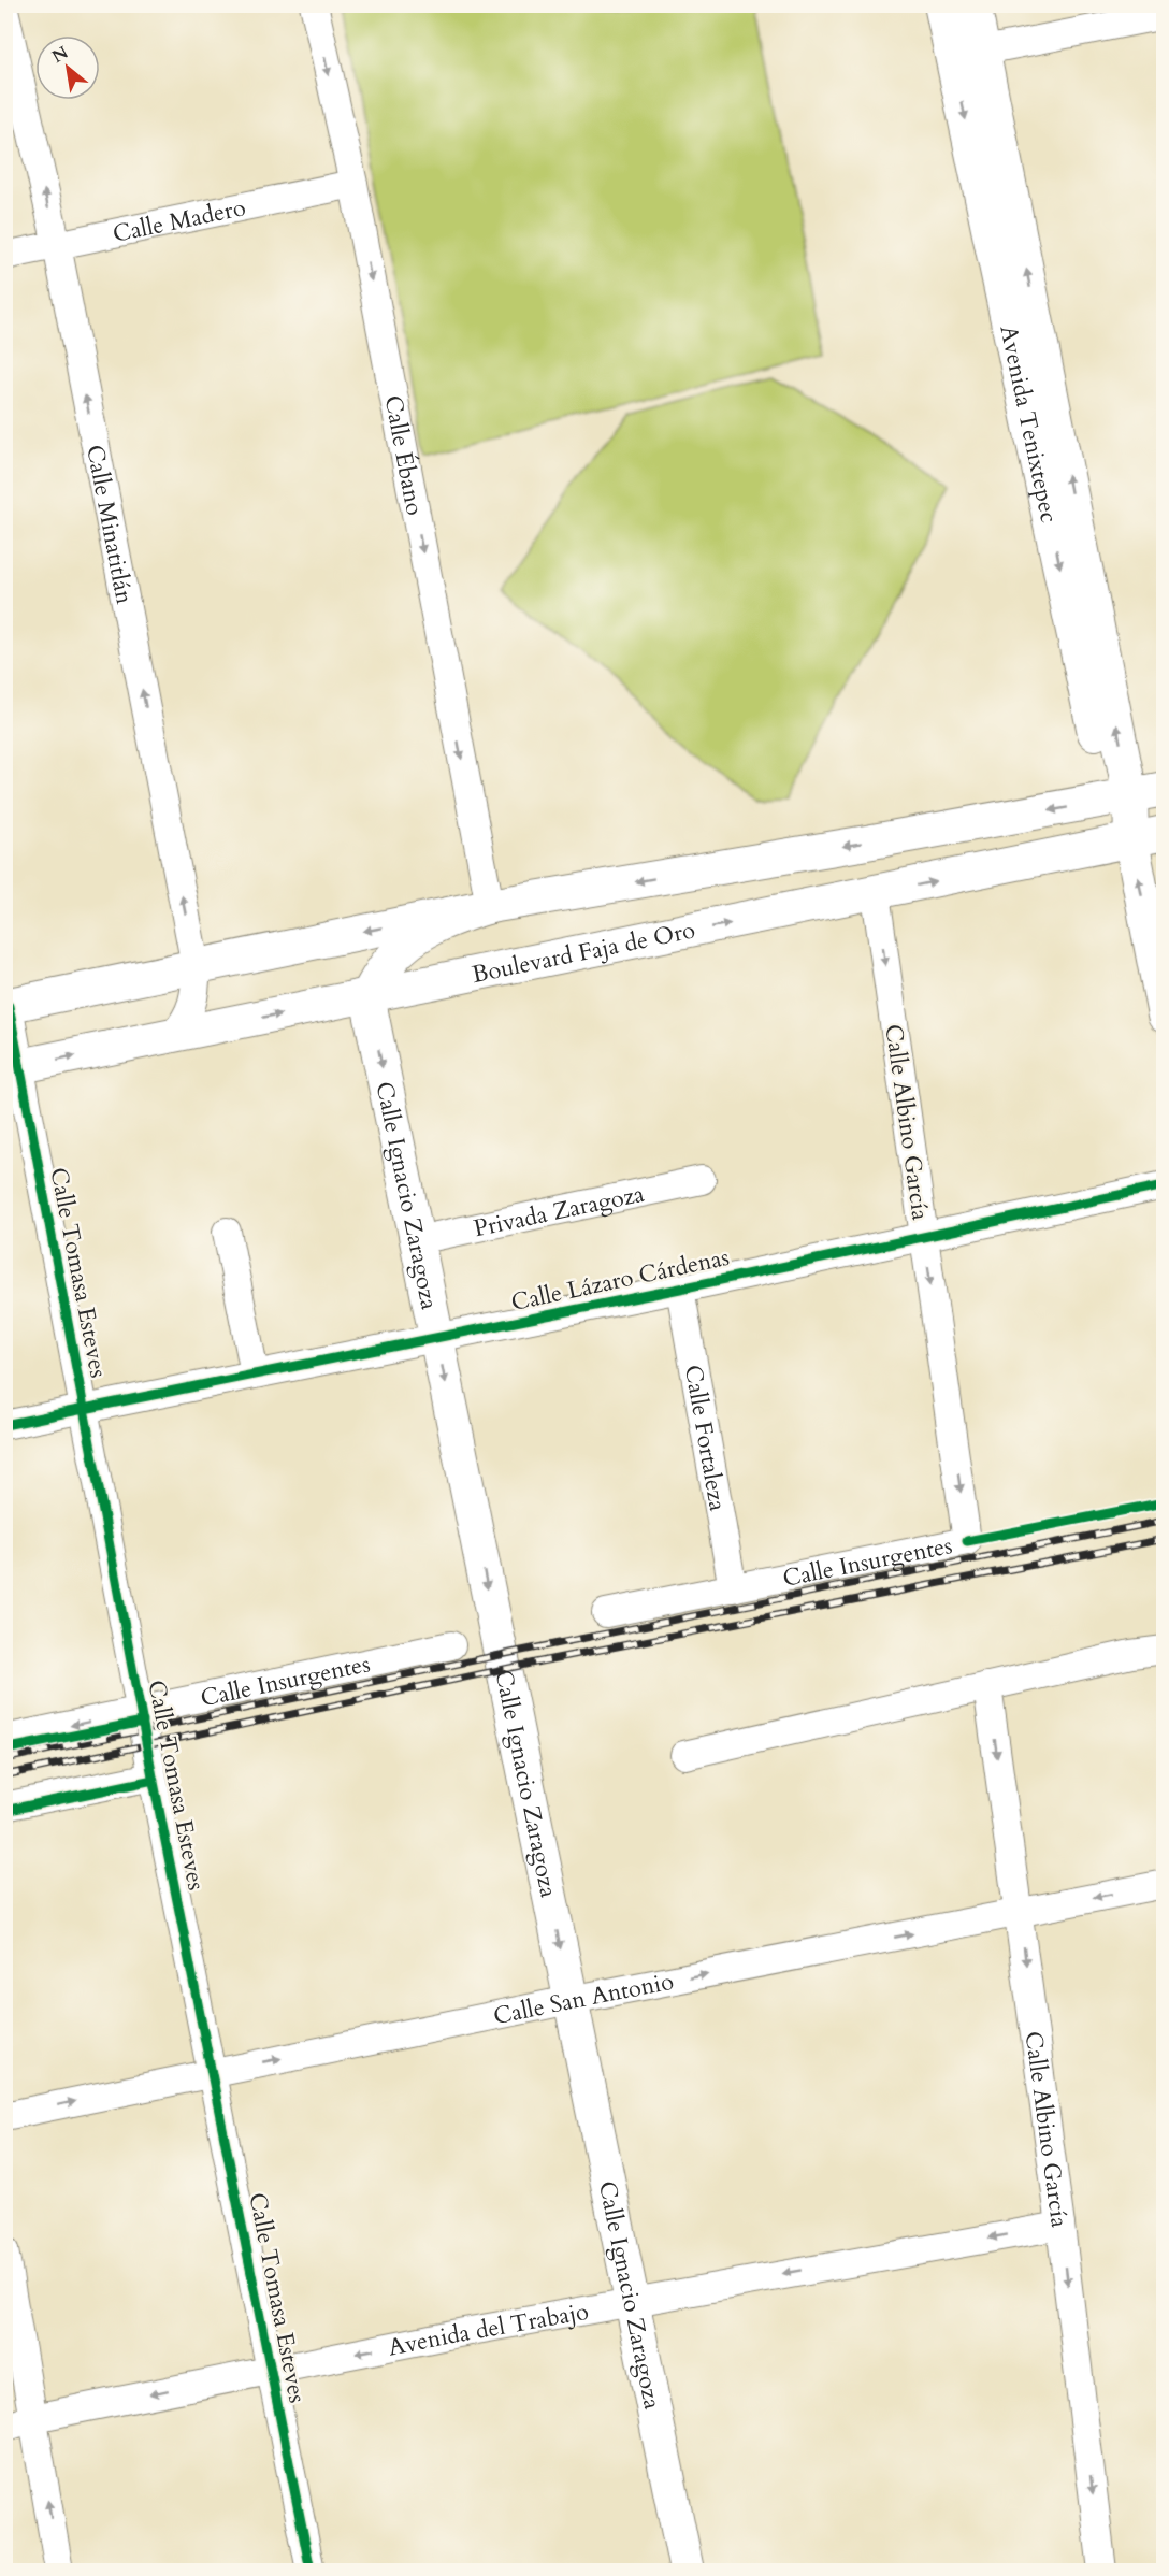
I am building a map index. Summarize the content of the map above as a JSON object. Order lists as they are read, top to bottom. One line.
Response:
{"streets":{"main road":["Avenida Tenixtepec","Boulevard Faja de Oro","Calle Ignacio Zaragoza"],"street":["Calle Madero","Calle Ébano","Calle Minatitlán","Calle Albino García","Privada Zaragoza","Calle Tomasa Esteves","Calle Lázaro Cárdenas","Calle Fortaleza","Calle Insurgentes","Calle San Antonio","Avenida del Trabajo"]},"crossings":[["Calle Madero","Calle Ébano"],["Calle Madero","Calle Minatitlán"],["Avenida Tenixtepec","Boulevard Faja de Oro"],["Calle Minatitlán","Boulevard Faja de Oro"],["Boulevard Faja de Oro","Calle Albino García"],["Boulevard Faja de Oro","Calle Ignacio Zaragoza"],["Boulevard Faja de Oro","Calle Tomasa Esteves"],["Calle Albino García","Calle Lázaro Cárdenas"],["Calle Albino García","Calle Insurgentes"],["Calle Albino García","Calle San Antonio"],["Calle Albino García","Avenida del Trabajo"],["Calle Ignacio Zaragoza","Privada Zaragoza"],["Calle Ignacio Zaragoza","Calle Lázaro Cárdenas"],["Calle Ignacio Zaragoza","Calle San Antonio"],["Calle Ignacio Zaragoza","Avenida del Trabajo"],["Calle Tomasa Esteves","Calle Lázaro Cárdenas"],["Calle Tomasa Esteves","Calle Insurgentes"],["Calle Tomasa Esteves","Calle San Antonio"],["Calle Tomasa Esteves","Avenida del Trabajo"],["Calle Lázaro Cárdenas","Calle Fortaleza"],["Calle Fortaleza","Calle Insurgentes"]],"one_way":["Calle Ébano","Calle Minatitlán","Calle Albino García","Calle Ignacio Zaragoza","Avenida del Trabajo"],"north":"top left"}
